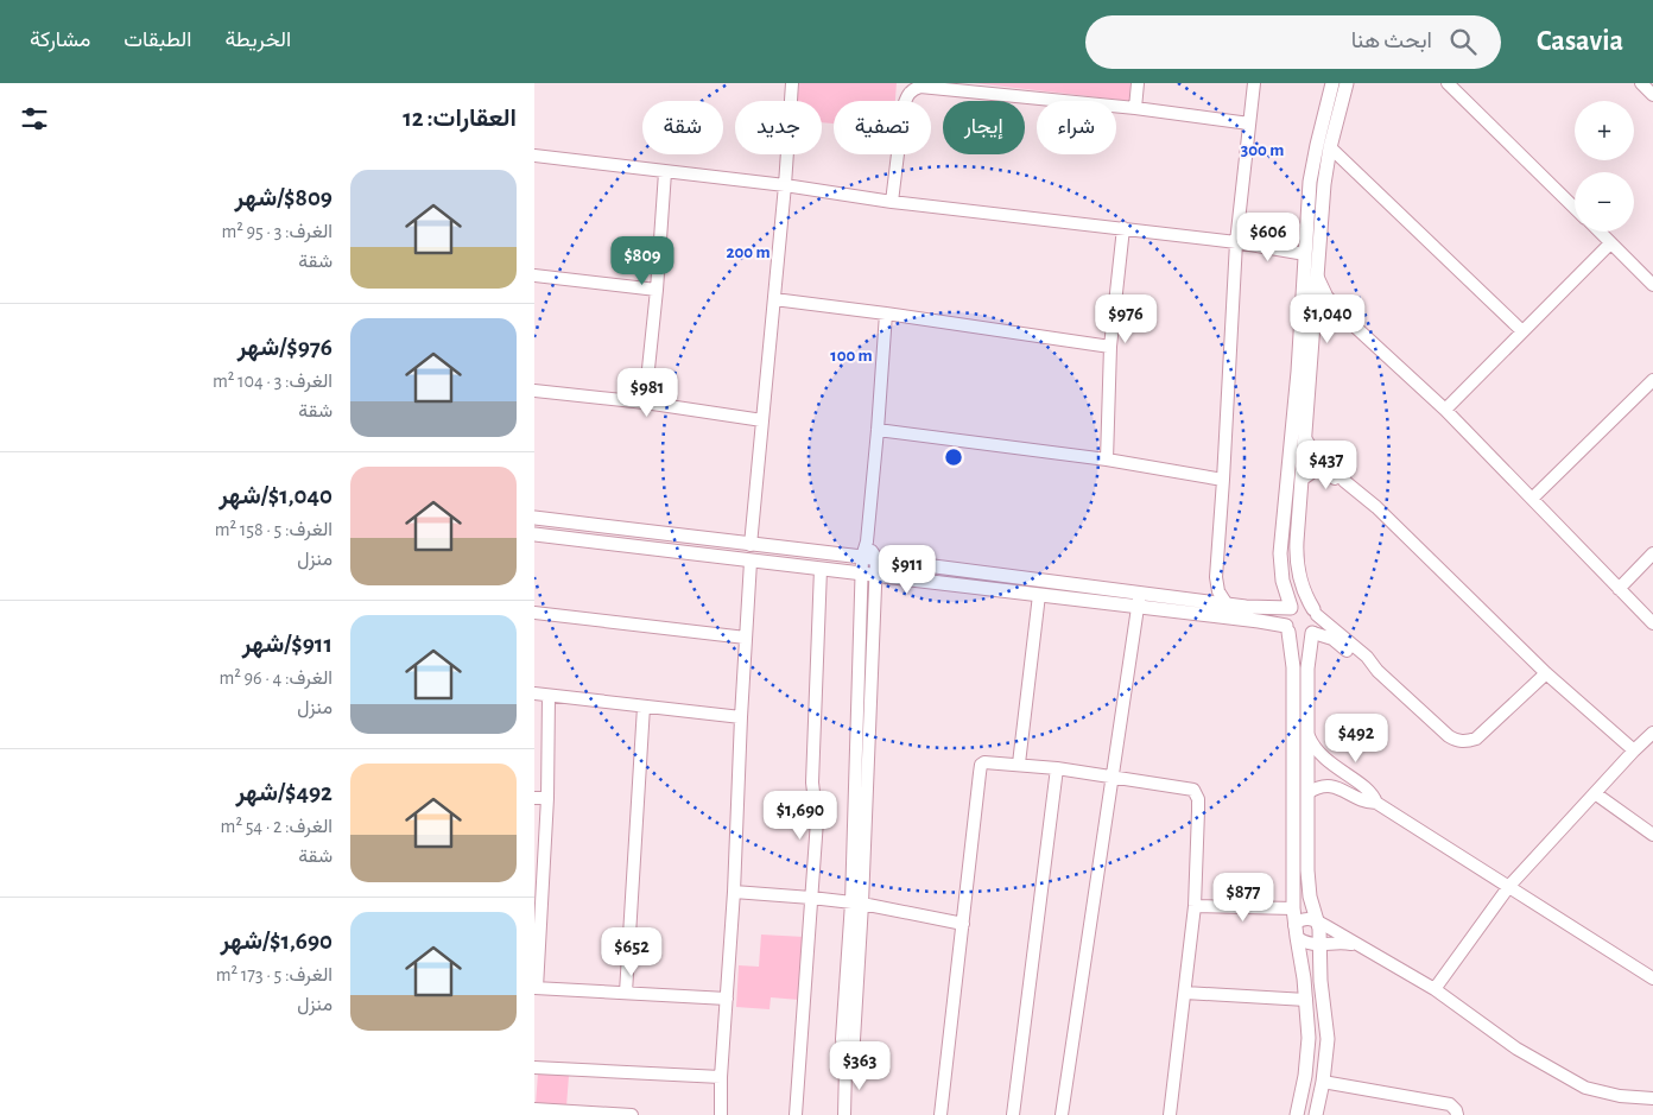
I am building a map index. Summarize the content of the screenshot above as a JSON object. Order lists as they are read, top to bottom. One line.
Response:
{"page":{"header":"Casavia","search":"ابحث هنا","nav":["الخريطة","الطبقات","مشاركة"],"heading":"العقارات: 12","map_buttons":["+","−"],"chip":["شراء","إيجار","تصفية","جديد","شقة"],"list":[{"name":"$809/شهر","note":"الغرف: 3 · 95 m² · شقة"},{"name":"$976/شهر","note":"الغرف: 3 · 104 m² · شقة"},{"name":"$1,040/شهر","note":"الغرف: 5 · 158 m² · منزل"},{"name":"$911/شهر","note":"الغرف: 4 · 96 m² · منزل"},{"name":"$492/شهر","note":"الغرف: 2 · 54 m² · شقة"},{"name":"$1,690/شهر","note":"الغرف: 5 · 173 m² · منزل"}],"price":["$606","$809","$976","$1,040","$981","$437","$911","$492","$1,690","$877","$652","$363"]},"rings":["300 m","200 m","100 m"]}
